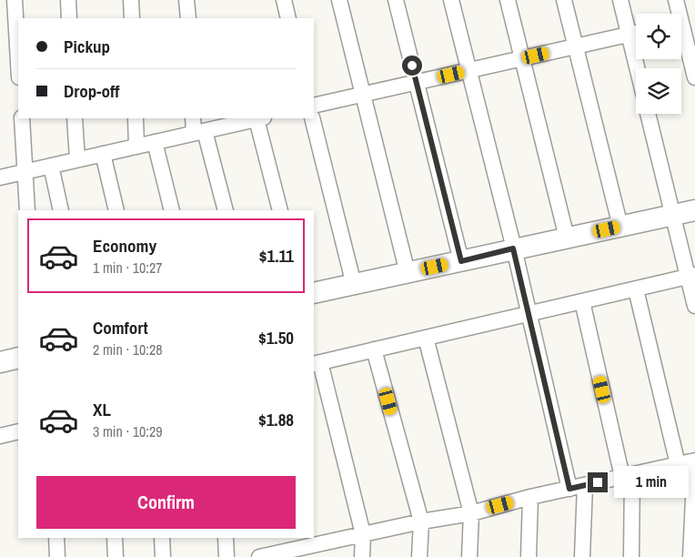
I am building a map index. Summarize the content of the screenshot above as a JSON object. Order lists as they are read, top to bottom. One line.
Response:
{"page":{"banner":["Pickup","Drop-off"],"list":[{"name":"Economy","note":"1 min · 10:27","value":"$1.11"},{"name":"Comfort","note":"2 min · 10:28","value":"$1.50"},{"name":"XL","note":"3 min · 10:29","value":"$1.88"}],"bubble":"1 min","buttons":"Confirm"}}
